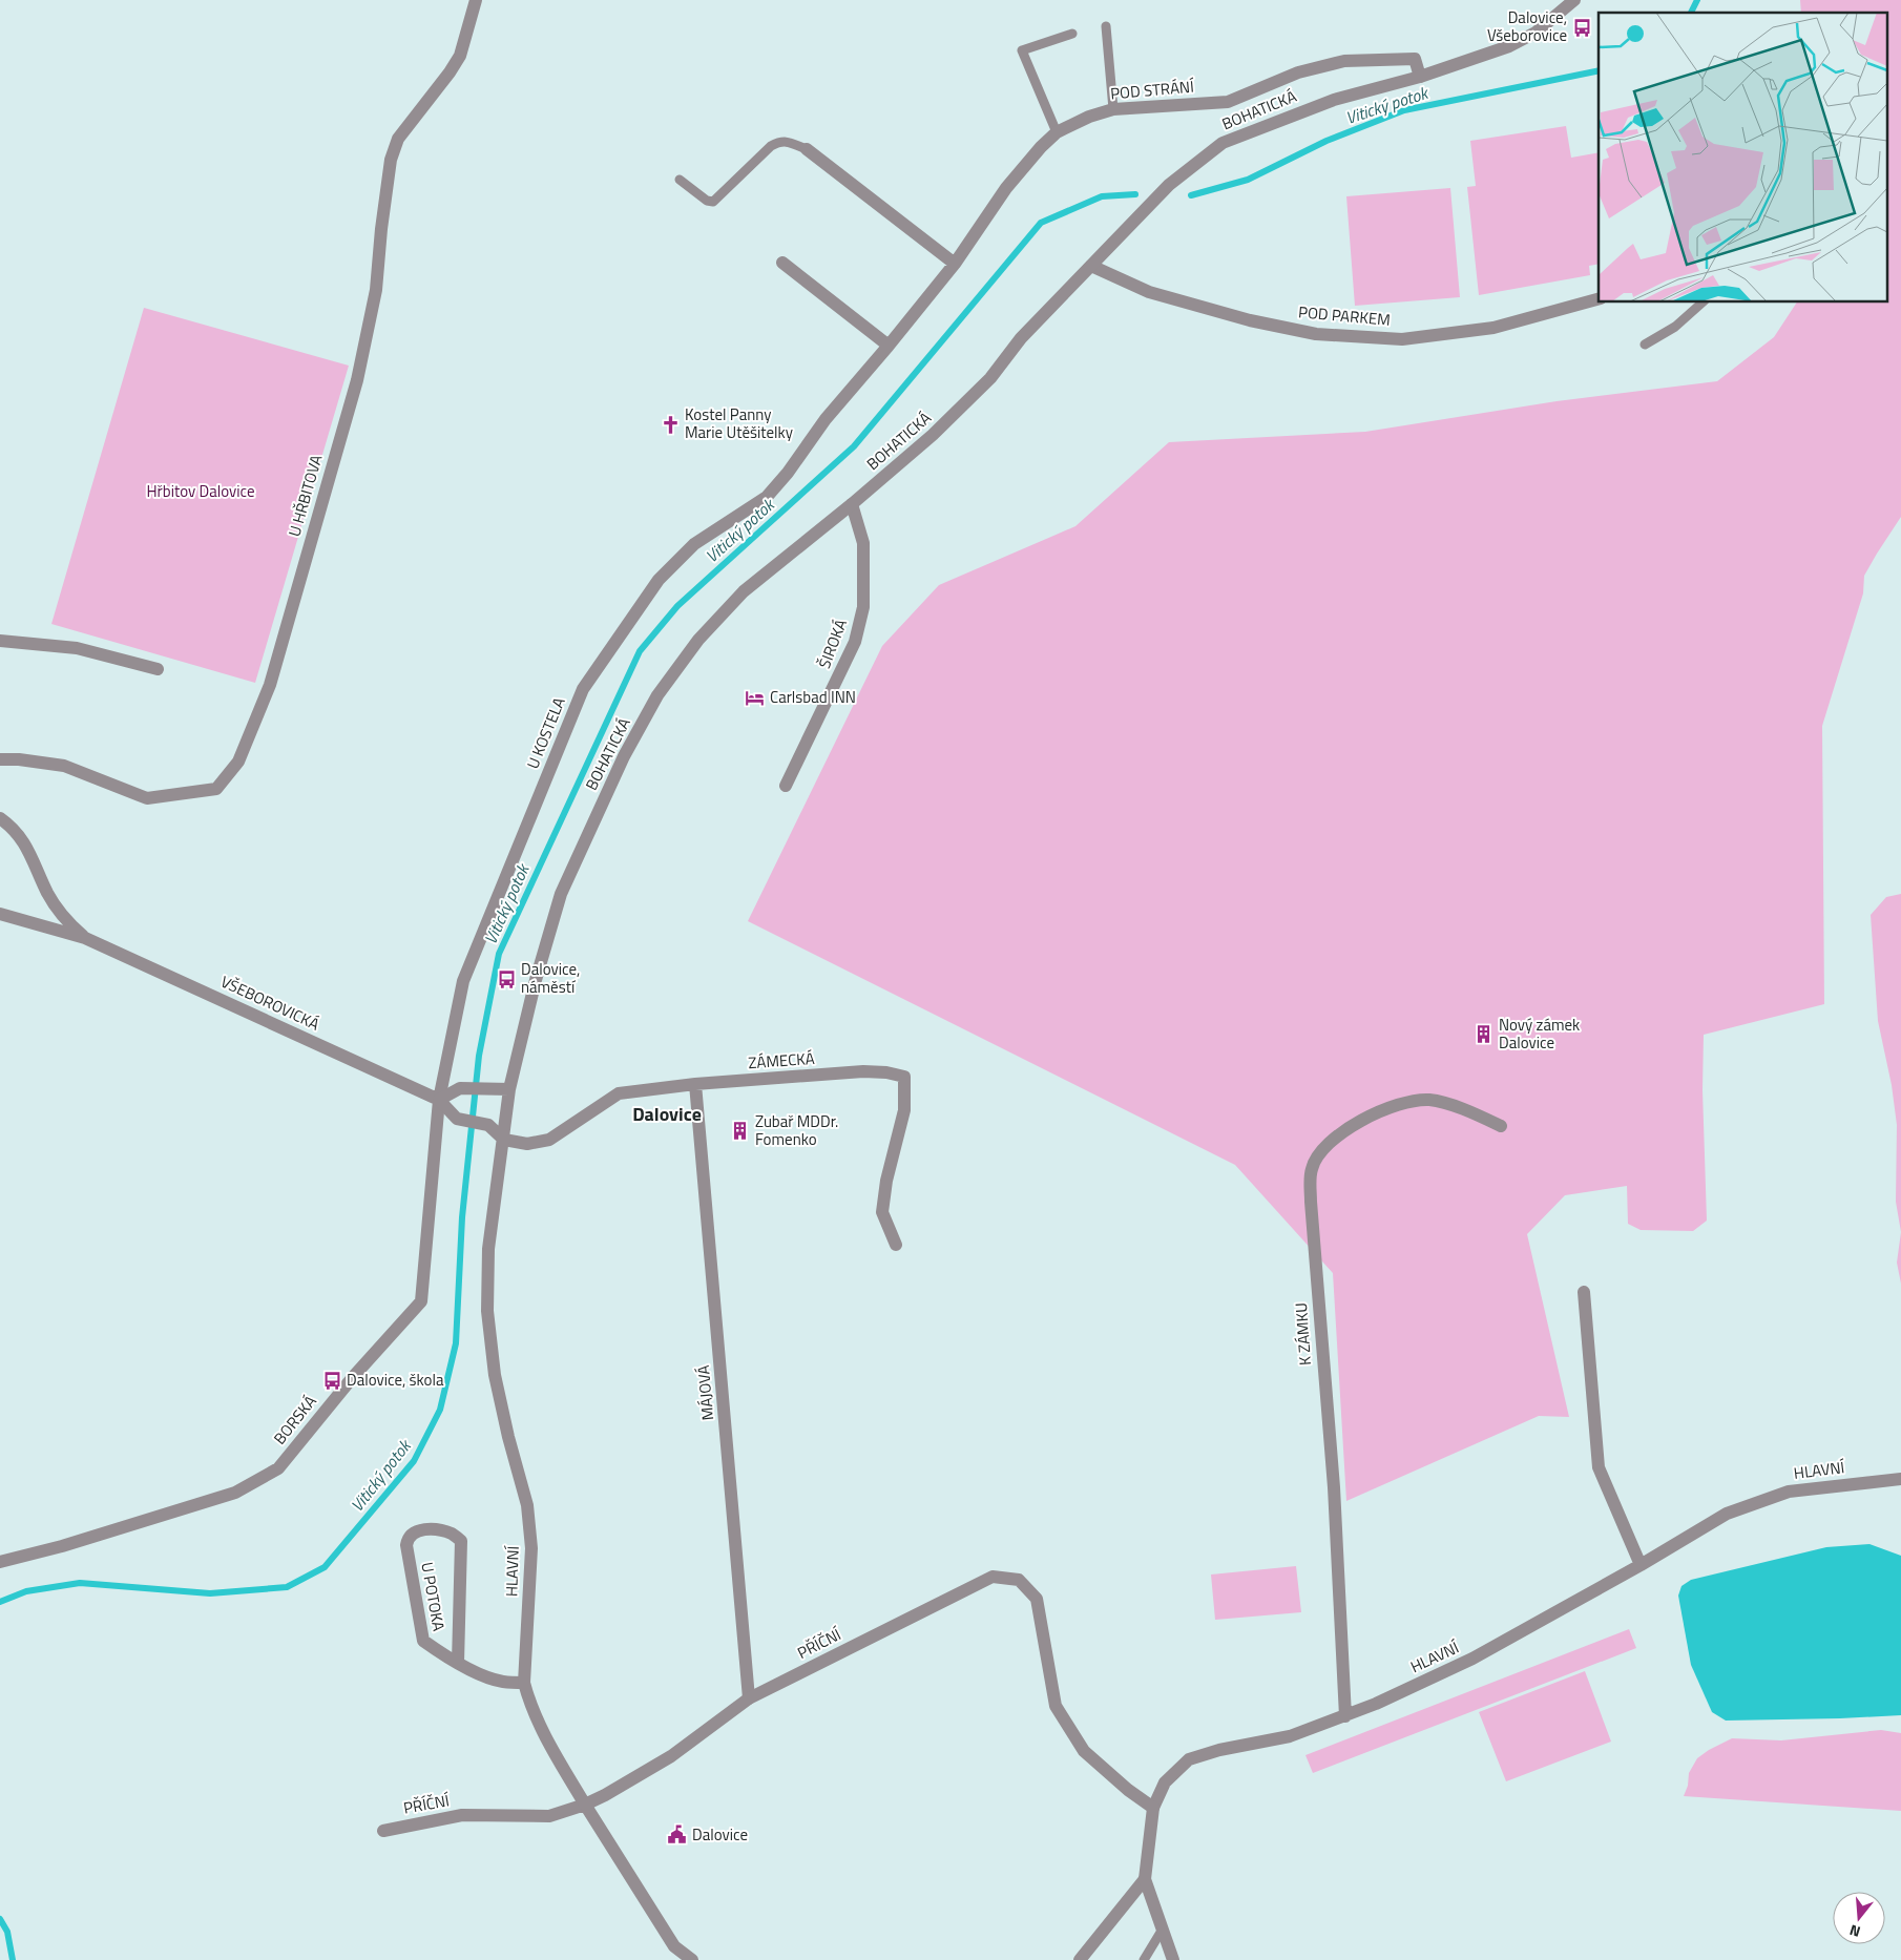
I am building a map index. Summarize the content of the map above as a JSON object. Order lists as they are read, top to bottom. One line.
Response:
{"streets":{"street":["POD STRÁNÍ","BOHATICKÁ","POD PARKEM","U HŘBITOVA","ŠIROKÁ","U KOSTELA","VŠEBOROVICKÁ","ZÁMECKÁ","K ZÁMKU","MÁJOVÁ","BORSKÁ","HLAVNÍ","U POTOKA","PŘÍČNÍ"]},"crossings":[["POD STRÁNÍ","BOHATICKÁ"],["POD STRÁNÍ","U KOSTELA"],["BOHATICKÁ","POD PARKEM"],["BOHATICKÁ","ŠIROKÁ"],["BOHATICKÁ","ZÁMECKÁ"],["BOHATICKÁ","HLAVNÍ"],["U KOSTELA","VŠEBOROVICKÁ"],["U KOSTELA","BORSKÁ"],["VŠEBOROVICKÁ","BORSKÁ"],["ZÁMECKÁ","MÁJOVÁ"],["ZÁMECKÁ","HLAVNÍ"],["K ZÁMKU","HLAVNÍ"],["MÁJOVÁ","PŘÍČNÍ"],["HLAVNÍ","U POTOKA"],["HLAVNÍ","PŘÍČNÍ"]],"districts":["Dalovice"],"water":["Vitický potok"],"parks":["Hřbitov Dalovice"],"places":{"bus stop":["Dalovice, Všeborovice","Dalovice, náměstí","Dalovice, škola"],"church":["Kostel Panny Marie Utěšitelky"],"hotel":["Carlsbad INN"],"building":["Nový zámek Dalovice","Zubař MDDr. Fomenko"],"public building":["Dalovice"]},"north":"bottom"}
